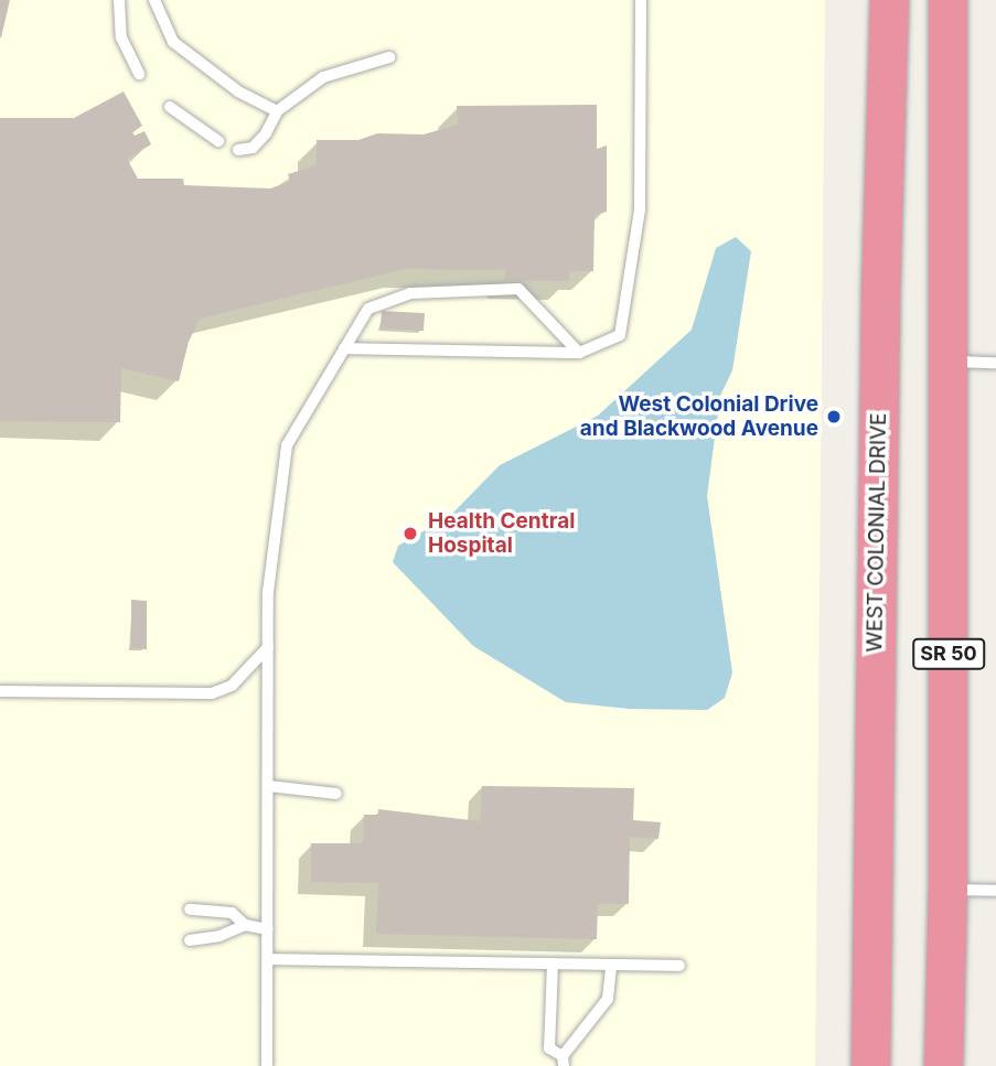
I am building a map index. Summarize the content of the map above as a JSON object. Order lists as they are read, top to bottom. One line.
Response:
{"streets":{"highway":["WEST COLONIAL DRIVE","SR 50"]},"places":["West Colonial Drive and Blackwood Avenue","Health Central Hospital"]}
